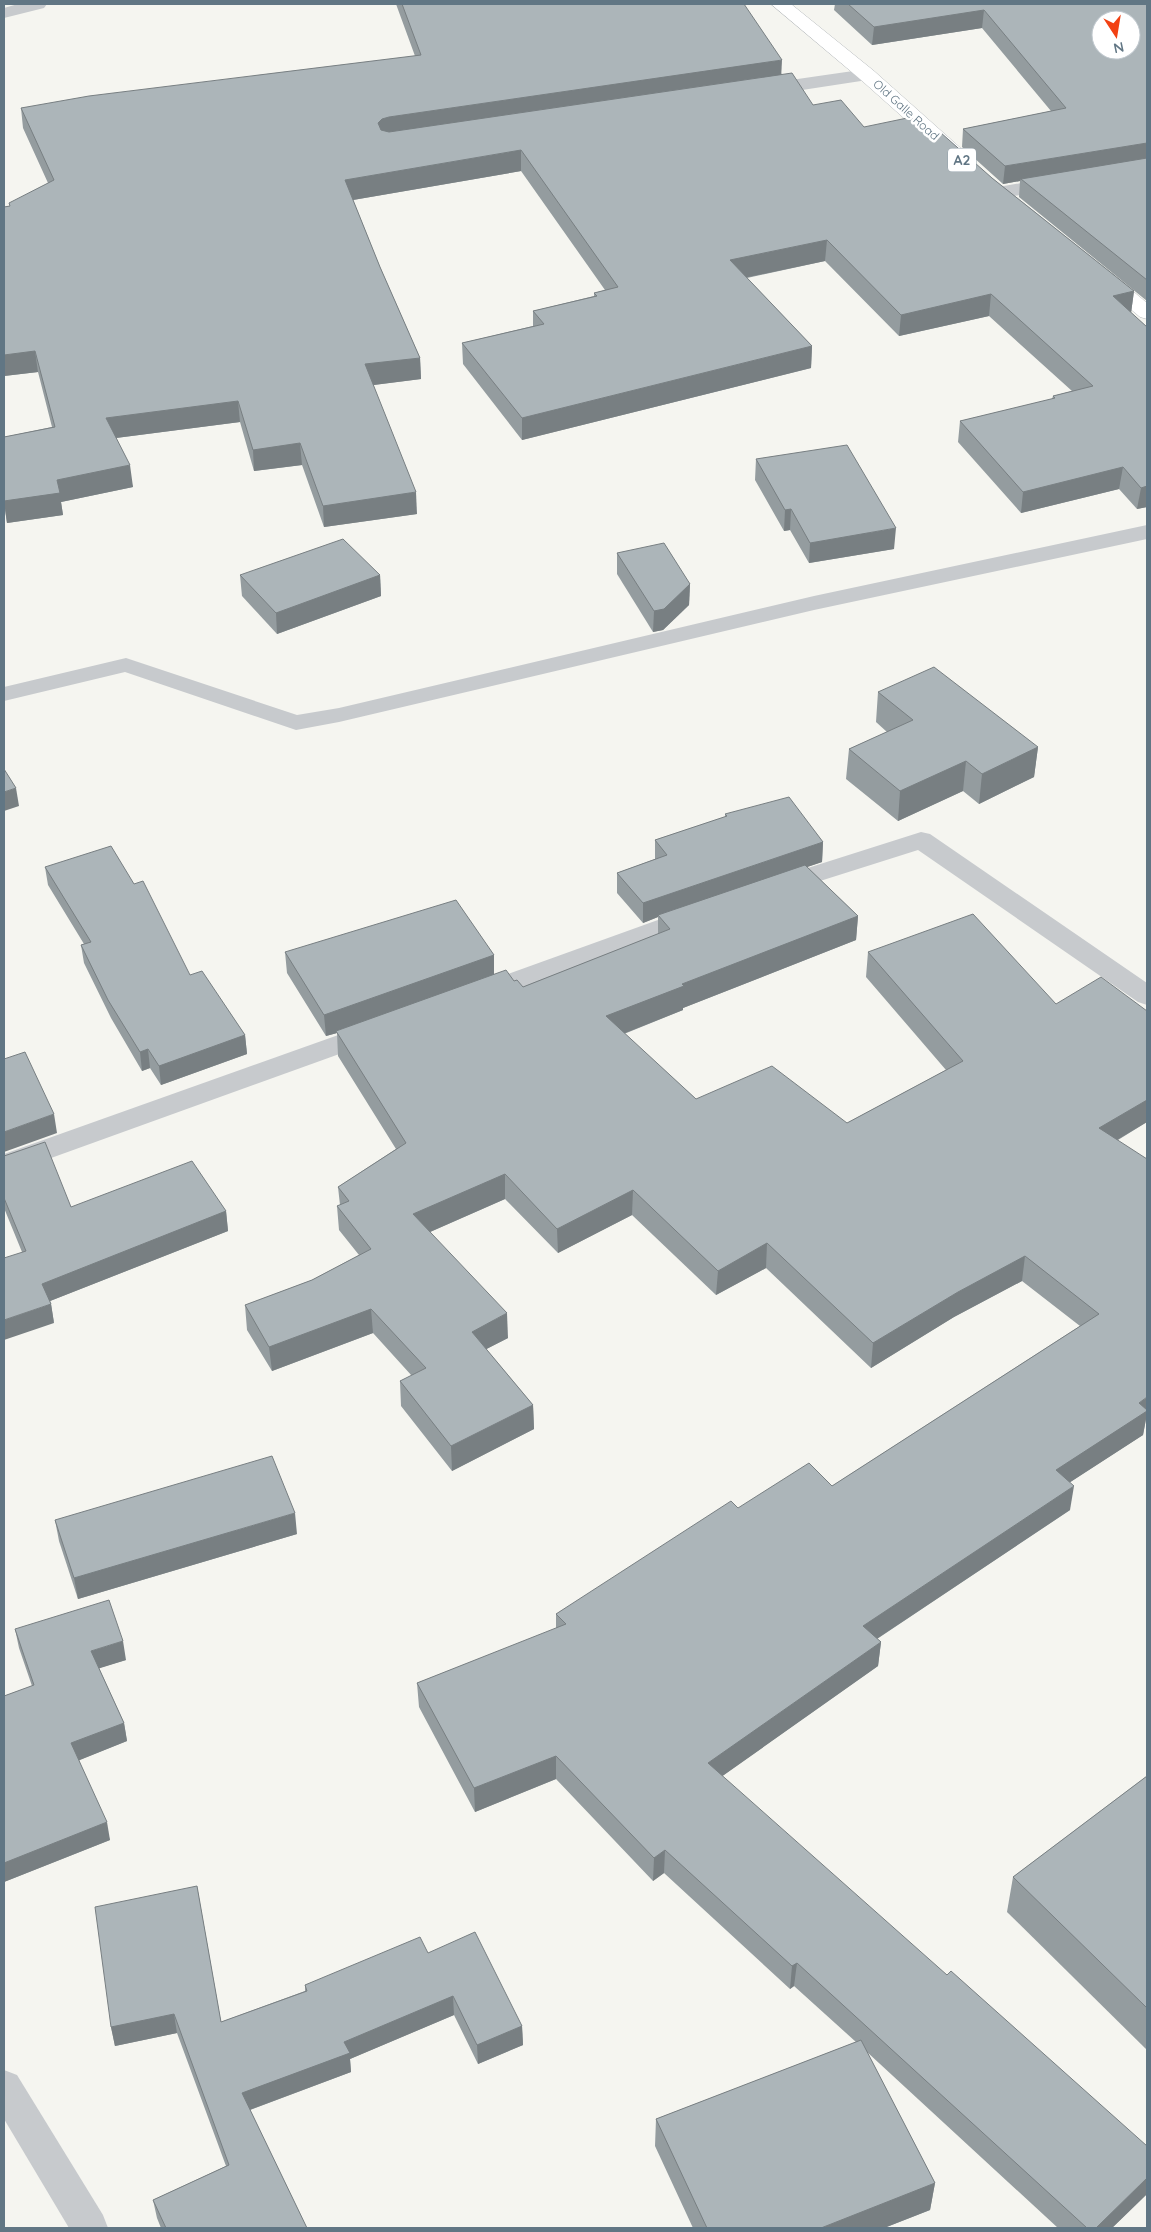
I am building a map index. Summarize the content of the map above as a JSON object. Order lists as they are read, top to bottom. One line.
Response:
{"streets":{"highway":["Old Galle Road","A2"]},"north":"bottom"}
